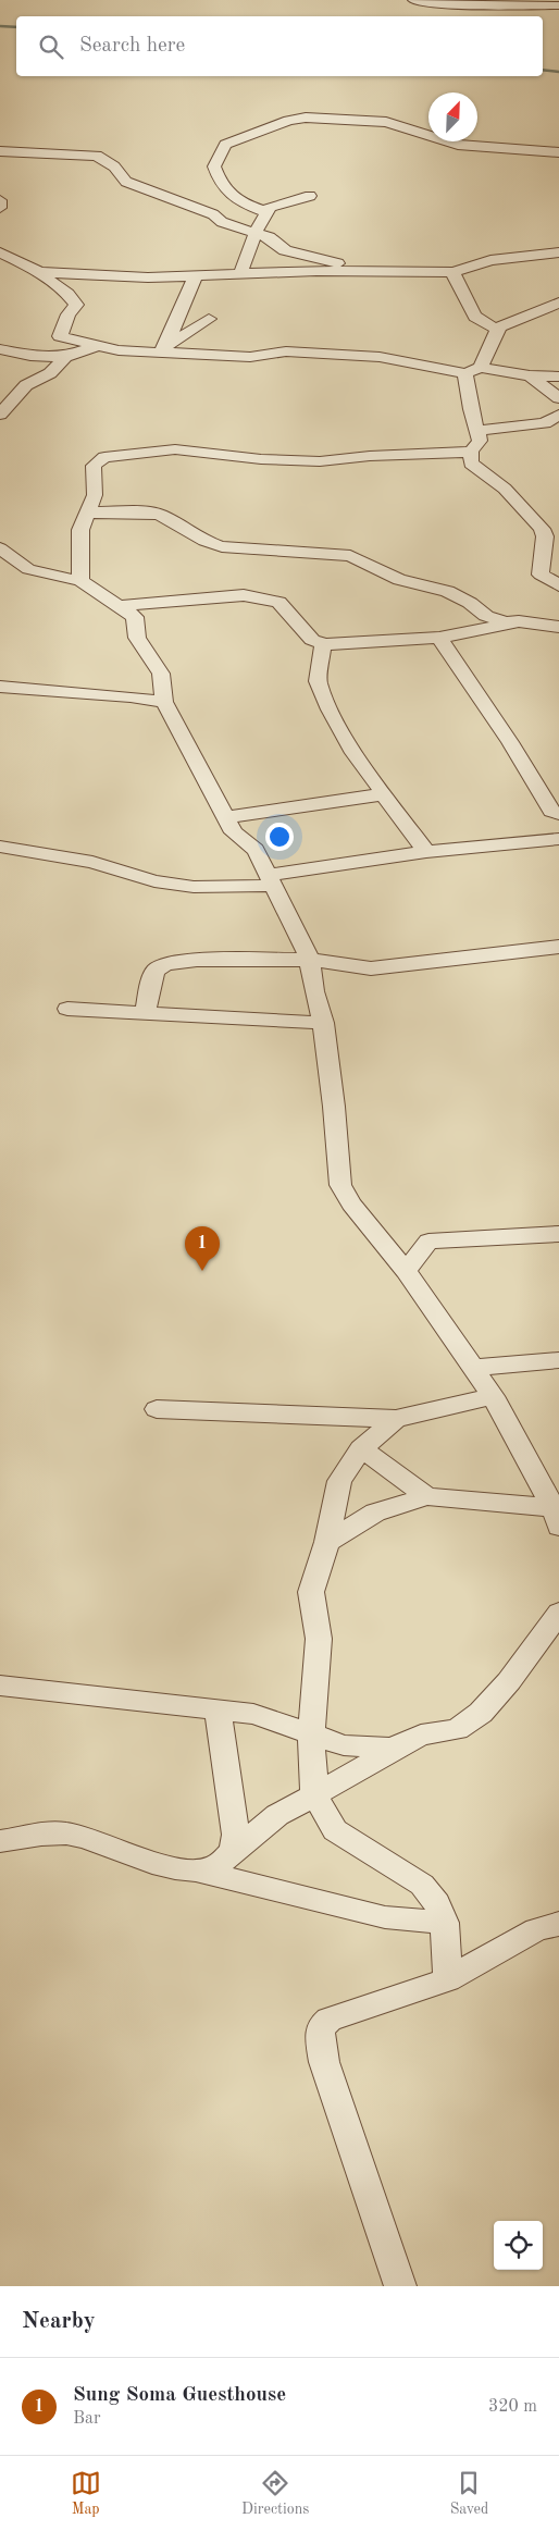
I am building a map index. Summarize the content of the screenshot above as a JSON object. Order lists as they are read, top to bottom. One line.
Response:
{"north":"top right","page":{"search":"Search here","pins":"1","heading":"Nearby","list":[{"mark":"1","name":"Sung Soma Guesthouse","note":"Bar","value":"320 m"}],"nav":["Map","Directions","Saved"]}}
